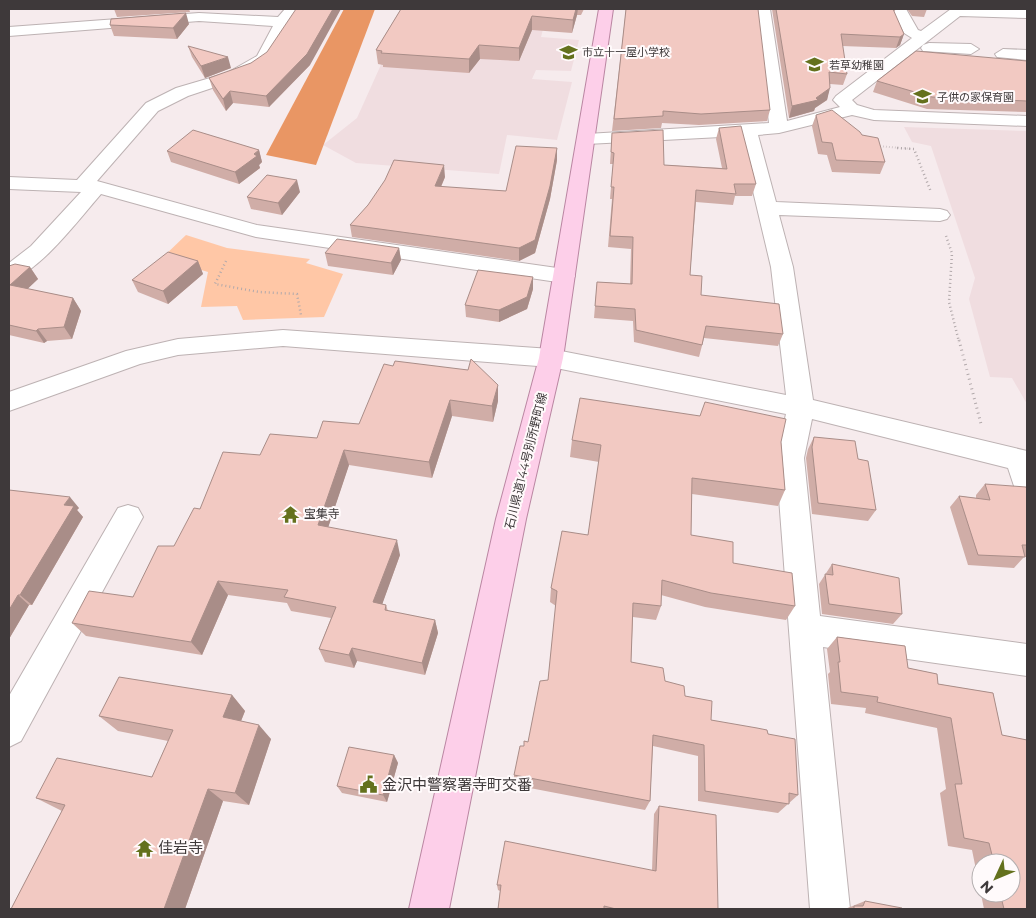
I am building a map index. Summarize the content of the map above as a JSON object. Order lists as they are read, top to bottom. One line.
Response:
{"streets":{"main road":["石川県道144号別所野町線"]},"places":{"school or university":["市立十一屋小学校","若草幼稚園","子供の家保育園"],"temple":["宝集寺","佳岩寺"],"public building":["金沢中警察署寺町交番"]},"north":"bottom left"}
